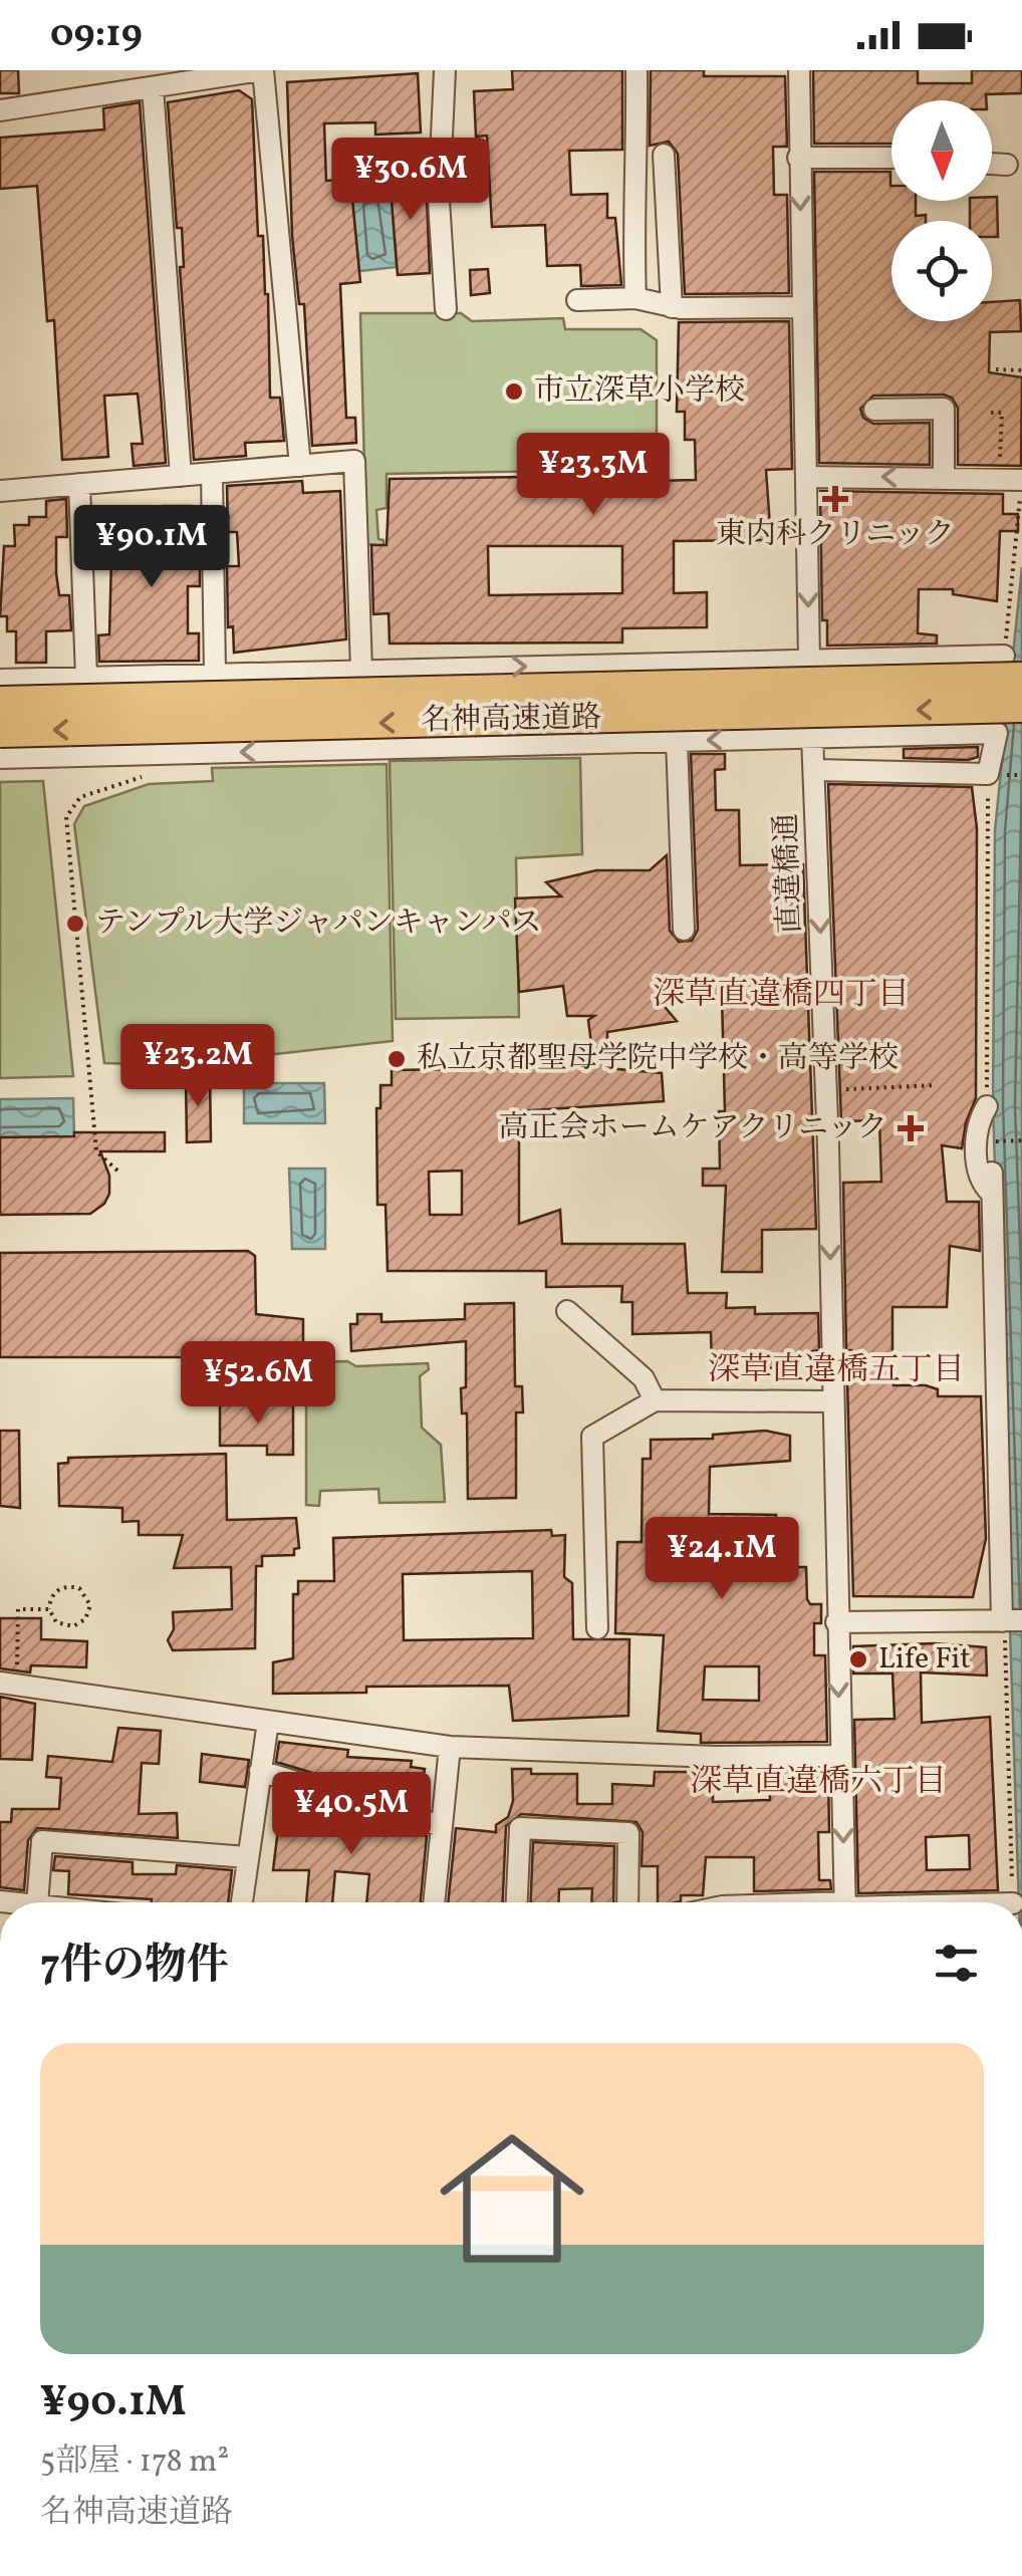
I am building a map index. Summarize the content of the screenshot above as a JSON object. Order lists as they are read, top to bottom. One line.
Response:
{"streets":{"highway":["名神高速道路"],"street":["直違橋通"]},"districts":["深草直違橋四丁目","深草直違橋五丁目","深草直違橋六丁目"],"places":{"other":["市立深草小学校","テンプル大学ジャパンキャンパス","私立京都聖母学院中学校・高等学校","Life Fit"],"health":["東内科クリニック","高正会ホームケアクリニック"]},"north":"bottom","page":{"status":"09:19","price":["¥30.6M","¥23.3M","¥90.1M","¥23.2M","¥52.6M","¥24.1M","¥40.5M"],"heading":"7件の物件","list":[{"name":"¥90.1M","note":"5部屋 · 178 m² · 名神高速道路"}]}}
